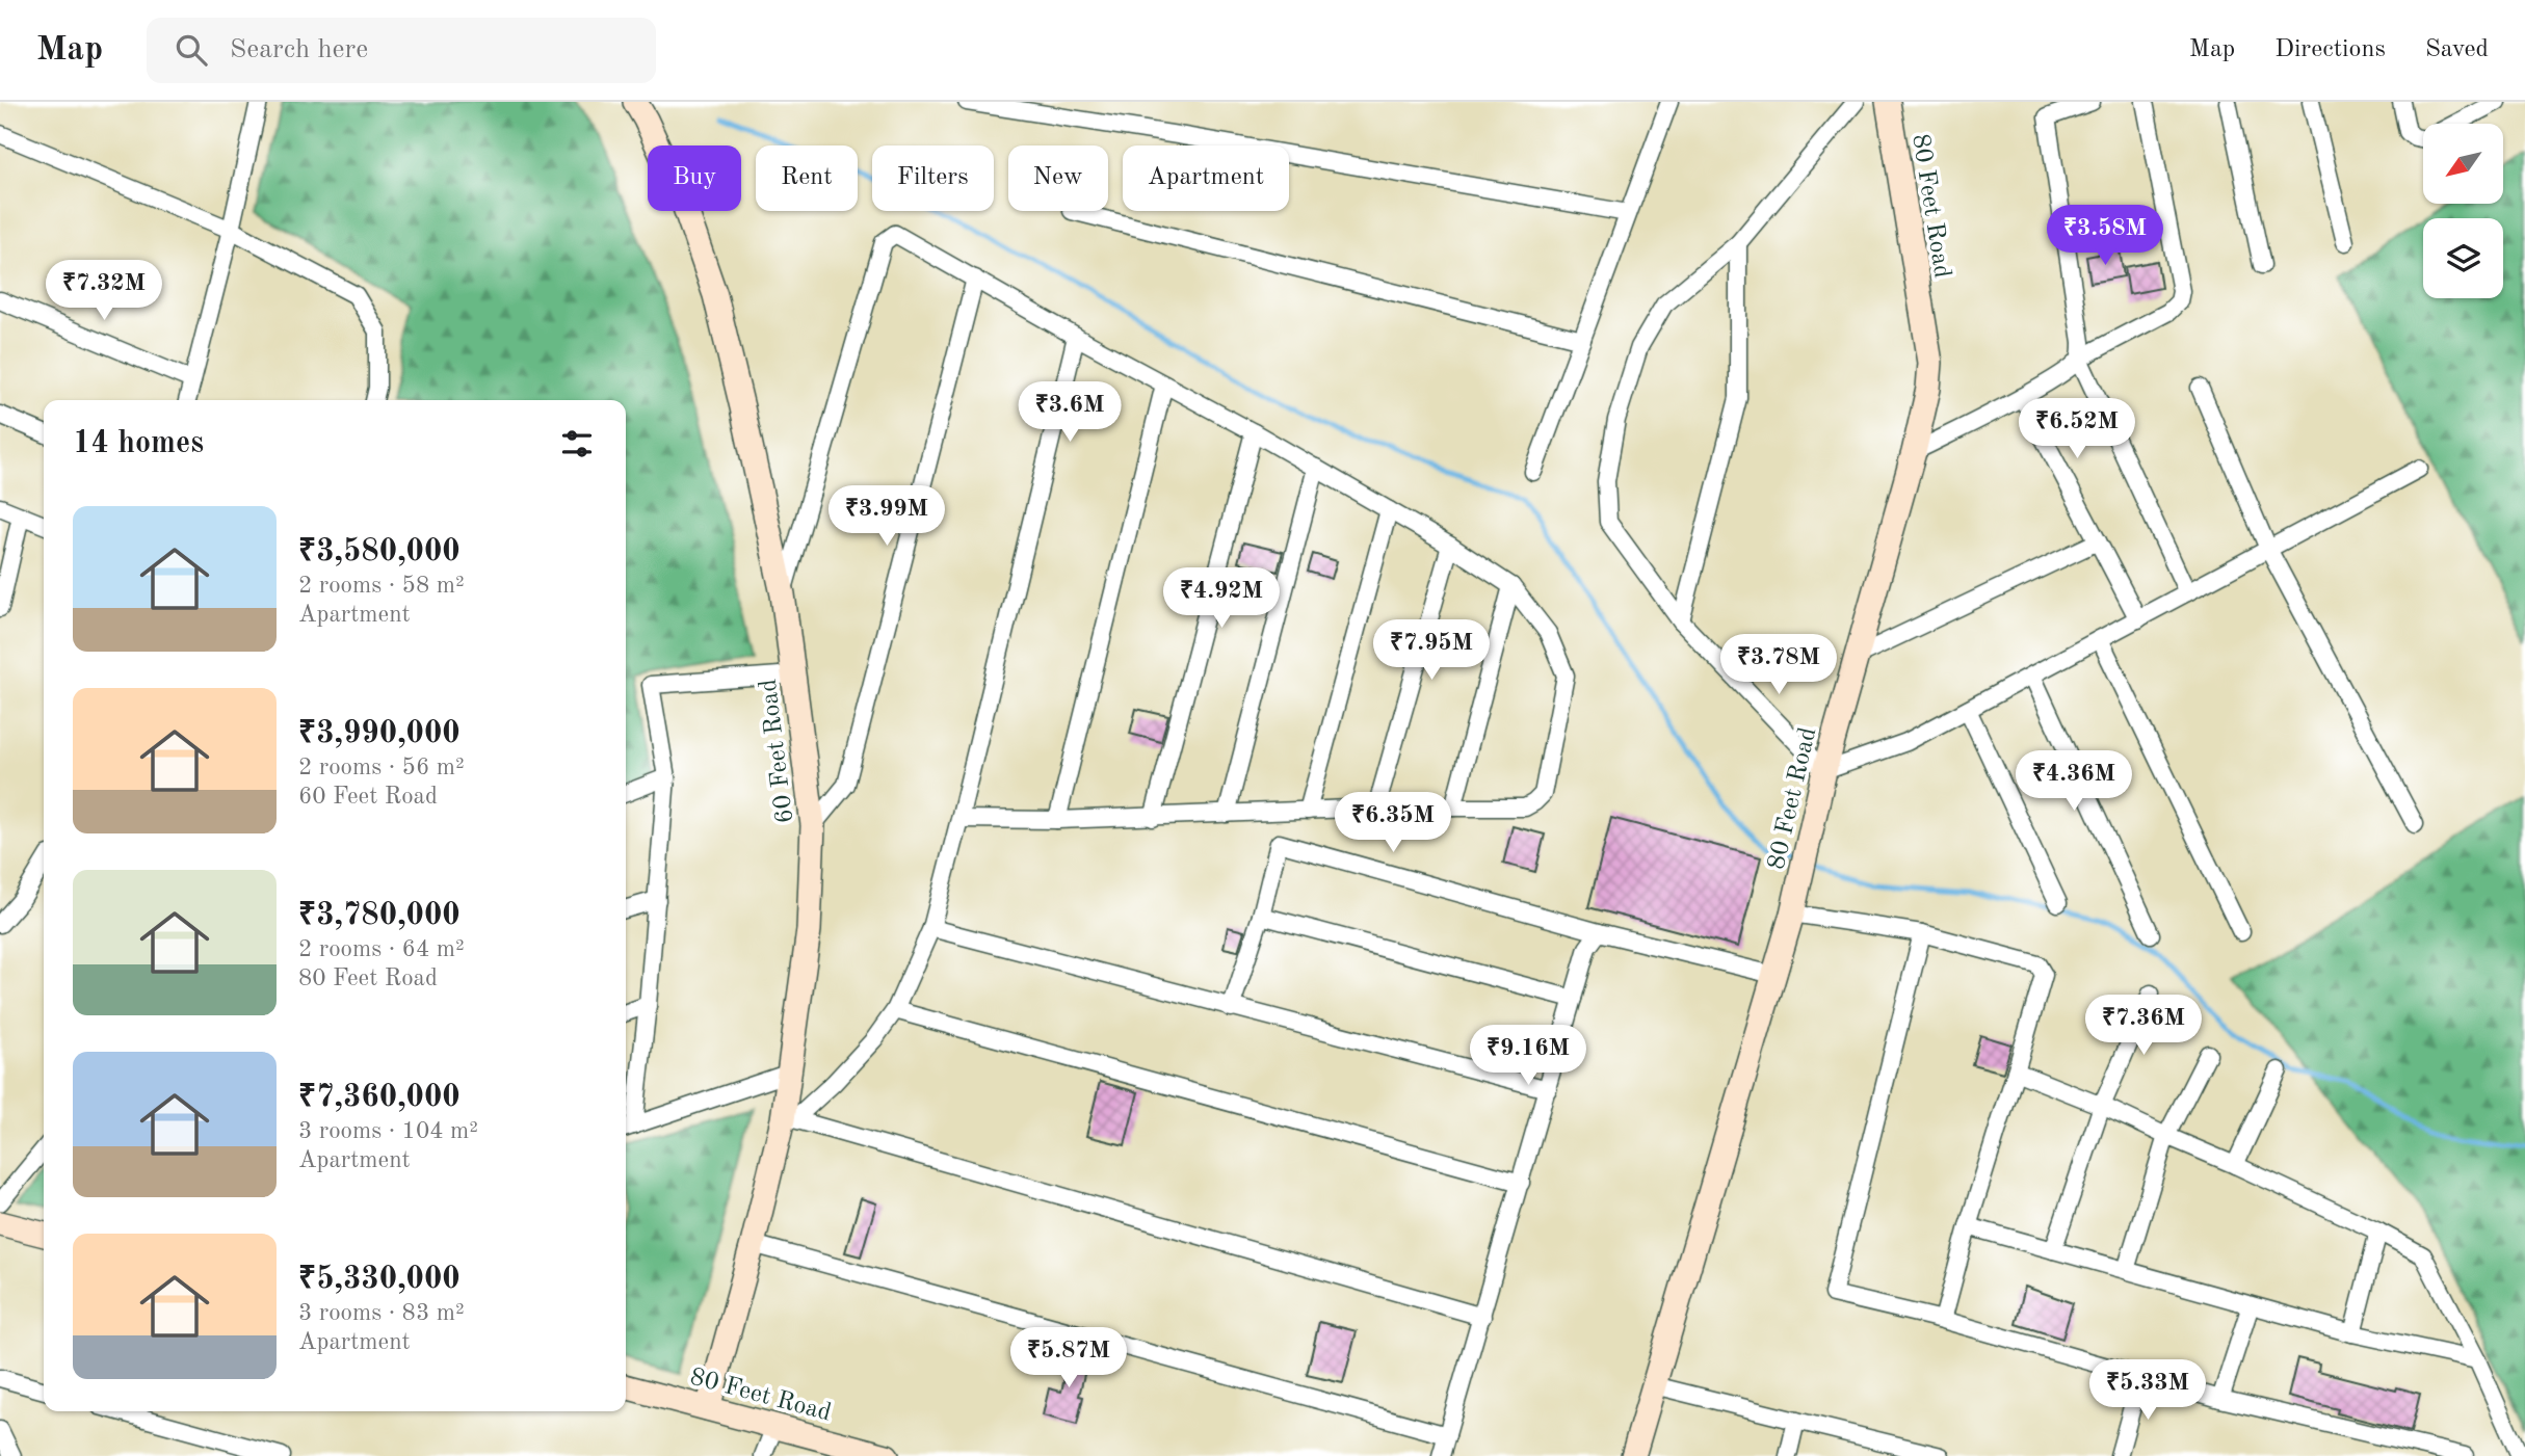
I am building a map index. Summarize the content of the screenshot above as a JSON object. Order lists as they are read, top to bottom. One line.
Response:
{"streets":{"street":["80 Feet Road","60 Feet Road"]},"crossings":[["80 Feet Road","60 Feet Road"]],"north":"bottom left","page":{"header":"Map","search":"Search here","nav":["Map","Directions","Saved"],"chip":["Buy","Rent","Filters","New","Apartment"],"price":["₹3.58M","₹7.32M","₹3.6M","₹6.52M","₹3.99M","₹4.92M","₹7.95M","₹3.78M","₹4.36M","₹6.35M","₹7.36M","₹9.16M","₹5.87M","₹5.33M"],"heading":"14 homes","list":[{"name":"₹3,580,000","note":"2 rooms · 58 m² · Apartment"},{"name":"₹3,990,000","note":"2 rooms · 56 m² · 60 Feet Road"},{"name":"₹3,780,000","note":"2 rooms · 64 m² · 80 Feet Road"},{"name":"₹7,360,000","note":"3 rooms · 104 m² · Apartment"},{"name":"₹5,330,000","note":"3 rooms · 83 m² · Apartment"}]}}
